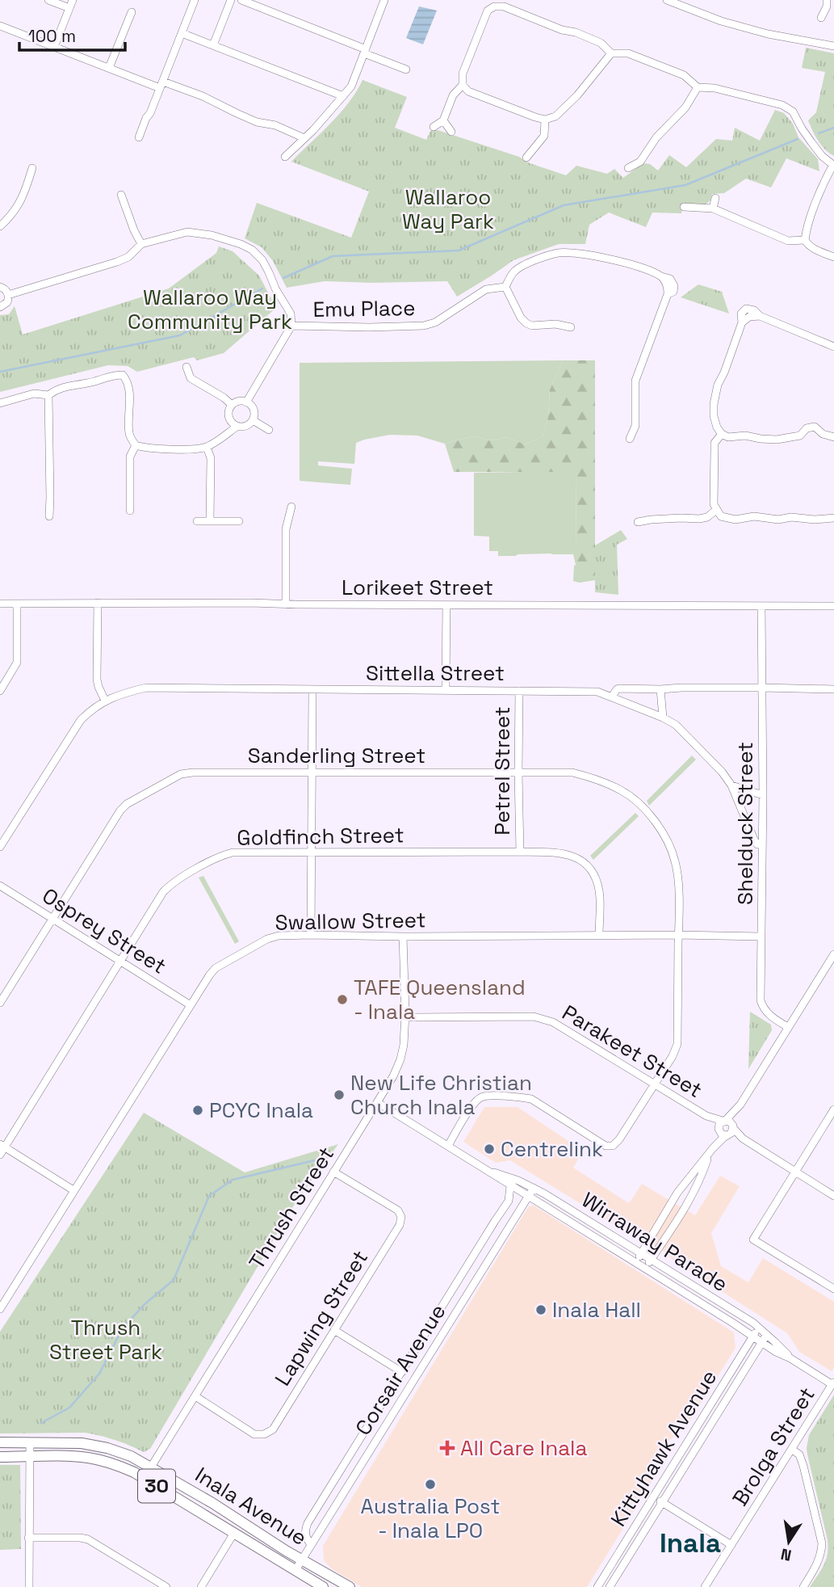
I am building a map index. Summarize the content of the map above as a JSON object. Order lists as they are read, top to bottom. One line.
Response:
{"streets":{"main road":["30","Inala Avenue"],"street":["Emu Place","Lorikeet Street","Sittella Street","Sanderling Street","Petrel Street","Shelduck Street","Goldfinch Street","Swallow Street","Osprey Street","Parakeet Street","Thrush Street","Wirraway Parade","Lapwing Street","Corsair Avenue","Brolga Street","Kittyhawk Avenue"]},"crossings":[["Lorikeet Street","Shelduck Street"],["Sittella Street","Petrel Street"],["Sittella Street","Shelduck Street"],["Sanderling Street","Petrel Street"],["Sanderling Street","Swallow Street"],["Sanderling Street","Osprey Street"],["Sanderling Street","Parakeet Street"],["Sanderling Street","Wirraway Parade"],["Petrel Street","Goldfinch Street"],["Shelduck Street","Swallow Street"],["Goldfinch Street","Swallow Street"],["Goldfinch Street","Osprey Street"],["Swallow Street","Osprey Street"],["Swallow Street","Thrush Street"],["Parakeet Street","Thrush Street"],["Thrush Street","Wirraway Parade"],["Thrush Street","Lapwing Street"],["Thrush Street","Inala Avenue"],["Wirraway Parade","Corsair Avenue"],["Wirraway Parade","Brolga Street"],["Wirraway Parade","Kittyhawk Avenue"],["Corsair Avenue","Inala Avenue"]],"districts":["Inala"],"parks":["Wallaroo Way Park","Wallaroo Way Community Park","Thrush Street Park"],"places":{"other":["TAFE Queensland - Inala","New Life Christian Church Inala","PCYC Inala","Centrelink","Inala Hall","Australia Post - Inala LPO"],"health":["All Care Inala"]},"scale_bar":"100 m","north":"bottom"}
